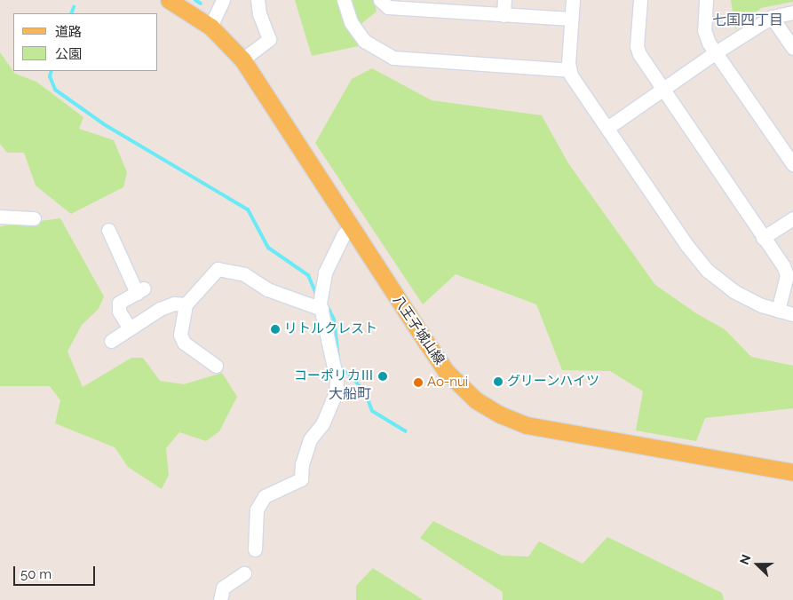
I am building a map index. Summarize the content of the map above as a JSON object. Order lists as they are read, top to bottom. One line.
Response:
{"streets":{"main road":["八王子城山線"]},"districts":["七国四丁目","大船町"],"places":["リトルクレスト","コーポリカⅢ","グリーンハイツ","Ao-nui"],"legend":["道路","公園"],"scale_bar":"50 m","north":"left"}
